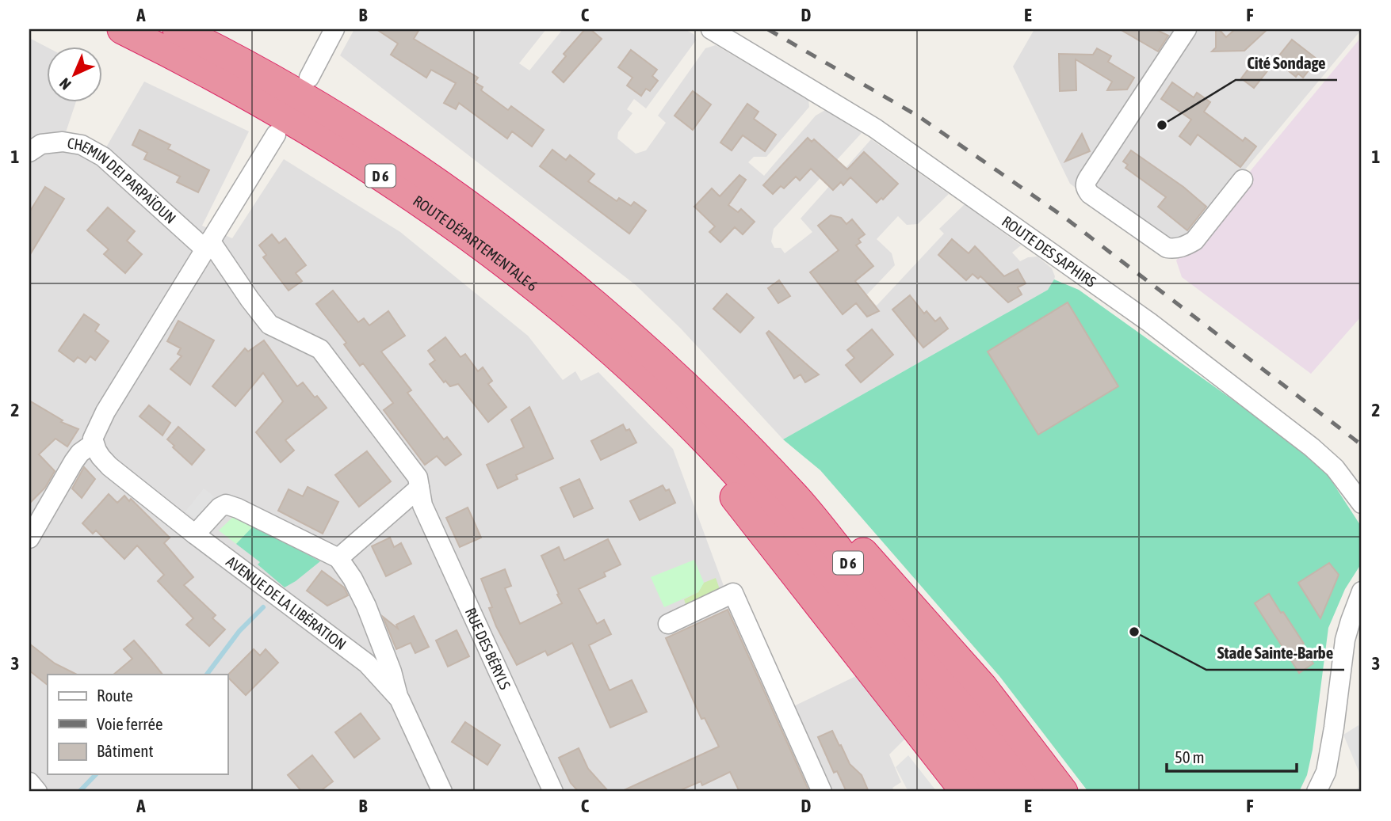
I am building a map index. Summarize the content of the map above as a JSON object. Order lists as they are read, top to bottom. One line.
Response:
{"streets":{"highway":["D 6","ROUTE DÉPARTEMENTALE 6"],"street":["CHEMIN DEI PARPAÏOUN","ROUTE DES SAPHIRS","AVENUE DE LA LIBÉRATION","RUE DES BÉRYLS"]},"crossings":[["D 6","ROUTE DÉPARTEMENTALE 6"],["CHEMIN DEI PARPAÏOUN","RUE DES BÉRYLS"]],"places":["Cité Sondage","Stade Sainte-Barbe"],"legend":["Route","Voie ferrée","Bâtiment"],"scale_bar":"50 m","north":"bottom left","grid":{"columns":["A","B","C","D","E","F"],"rows":["1","2","3"]}}
